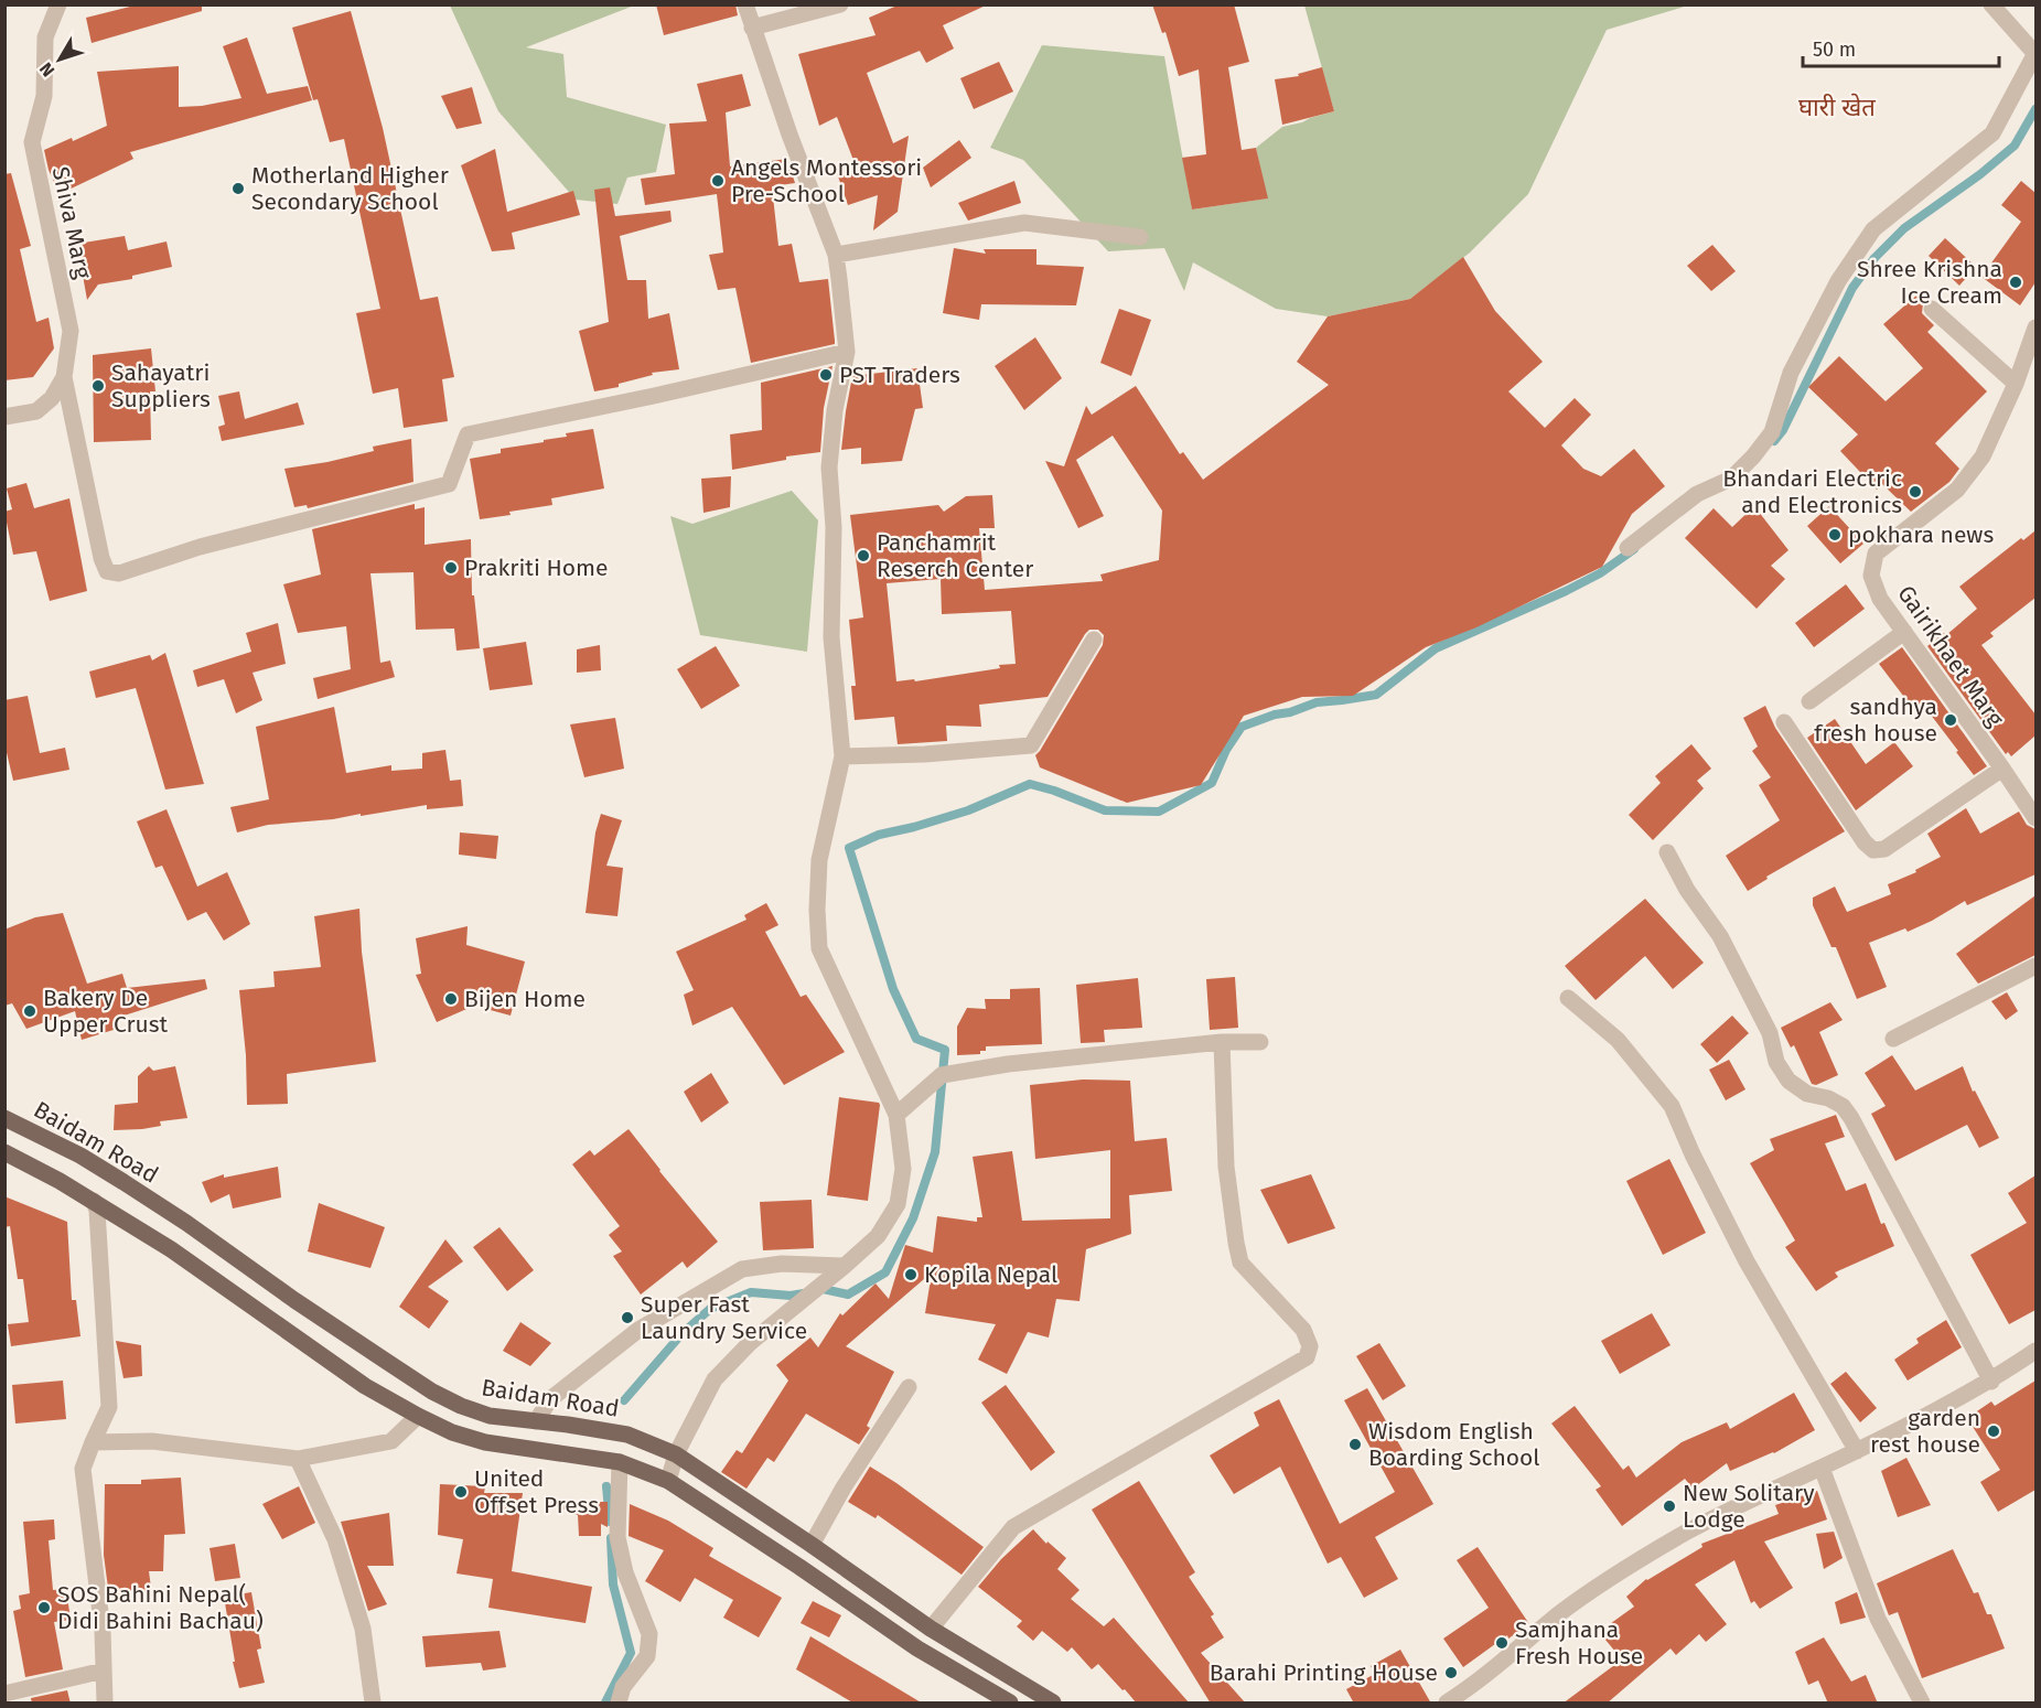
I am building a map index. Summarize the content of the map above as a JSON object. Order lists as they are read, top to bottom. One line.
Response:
{"streets":{"main road":["Baidam Road"],"street":["Shiva Marg","Gairikhaet Marg"]},"districts":["घारी खेत"],"places":["Angels Montessori Pre-School","Motherland Higher Secondary School","Shree Krishna Ice Cream","PST Traders","Sahayatri Suppliers","Bhandari Electric and Electronics","pokhara news","Panchamrit Reserch Center","Prakriti Home","sandhya fresh house","Bijen Home","Bakery De Upper Crust","Kopila Nepal","Super Fast Laundry Service","garden rest house","Wisdom English Boarding School","United Offset Press","New Solitary Lodge","SOS Bahini Nepal( Didi Bahini Bachau)","Samjhana Fresh House","Barahi Printing House"],"scale_bar":"50 m","north":"bottom left"}
